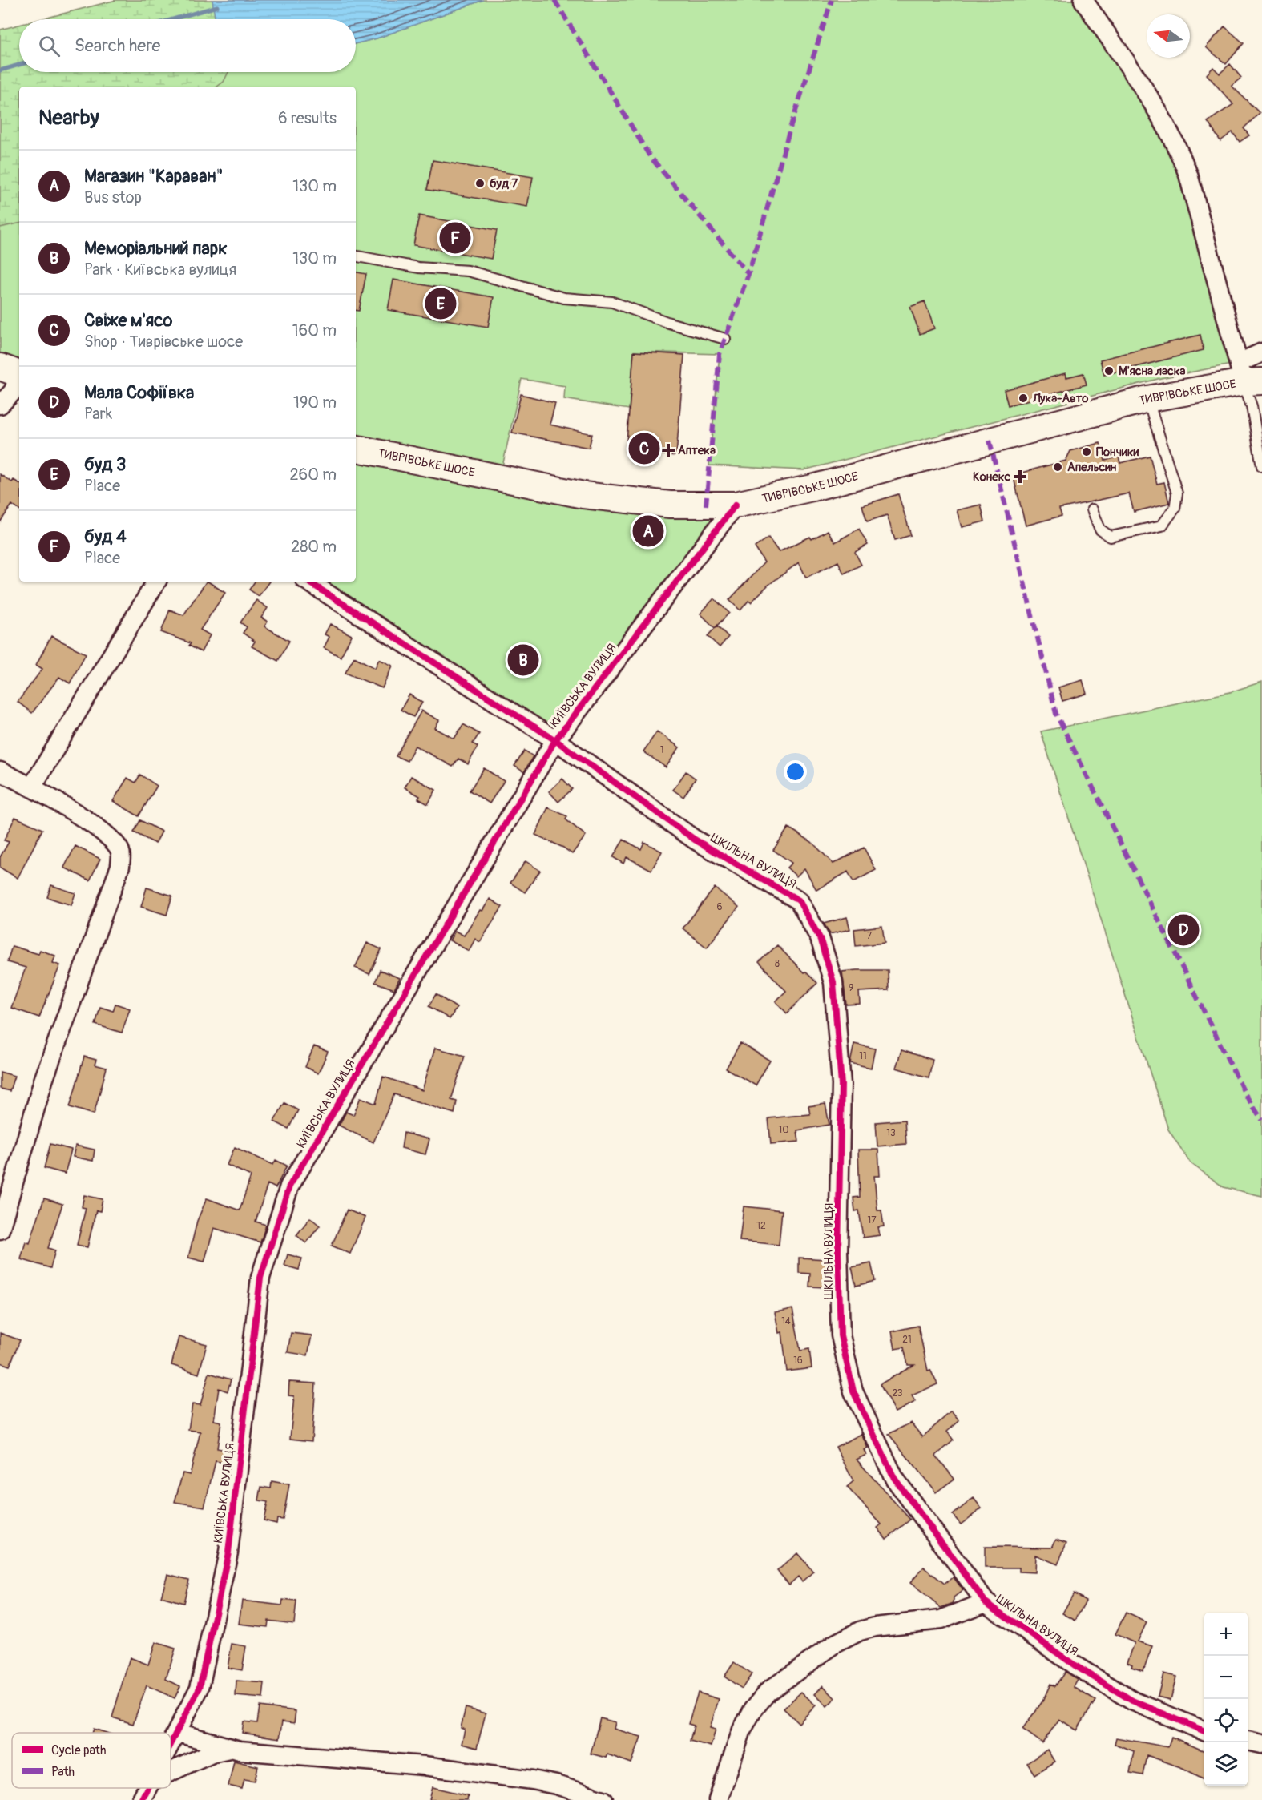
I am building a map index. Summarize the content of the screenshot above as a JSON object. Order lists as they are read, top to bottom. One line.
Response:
{"streets":{"main road":["ТИВРІВСЬКЕ ШОСЕ"],"street":["КИЇВСЬКА ВУЛИЦЯ","ШКІЛЬНА ВУЛИЦЯ"]},"crossings":[["ТИВРІВСЬКЕ ШОСЕ","КИЇВСЬКА ВУЛИЦЯ"],["КИЇВСЬКА ВУЛИЦЯ","ШКІЛЬНА ВУЛИЦЯ"]],"places":{"other":["буд 7","М'ясна ласка","Лука-Авто","Пончики","Апельсин"],"health":["Аптека","Конекс"]},"house_numbers":["1","6","7","8","9","11","10","13","17","12","14","21","16","23"],"legend":["Cycle path","Path"],"north":"left","page":{"search":"Search here","heading":["Nearby","6 results"],"list":[{"mark":"A","name":"Магазин \"Караван\"","note":"Bus stop","value":"130 m"},{"mark":"B","name":"Меморіальний парк","note":"Park · Київська вулиця","value":"130 m"},{"mark":"C","name":"Свіже м'ясо","note":"Shop · Тиврівське шосе","value":"160 m"},{"mark":"D","name":"Мала Софіївка","note":"Park","value":"190 m"},{"mark":"E","name":"буд 3","note":"Place","value":"260 m"},{"mark":"F","name":"буд 4","note":"Place","value":"280 m"}],"pins":["F","E","C","A","B","D"],"map_buttons":["+","−"]}}
